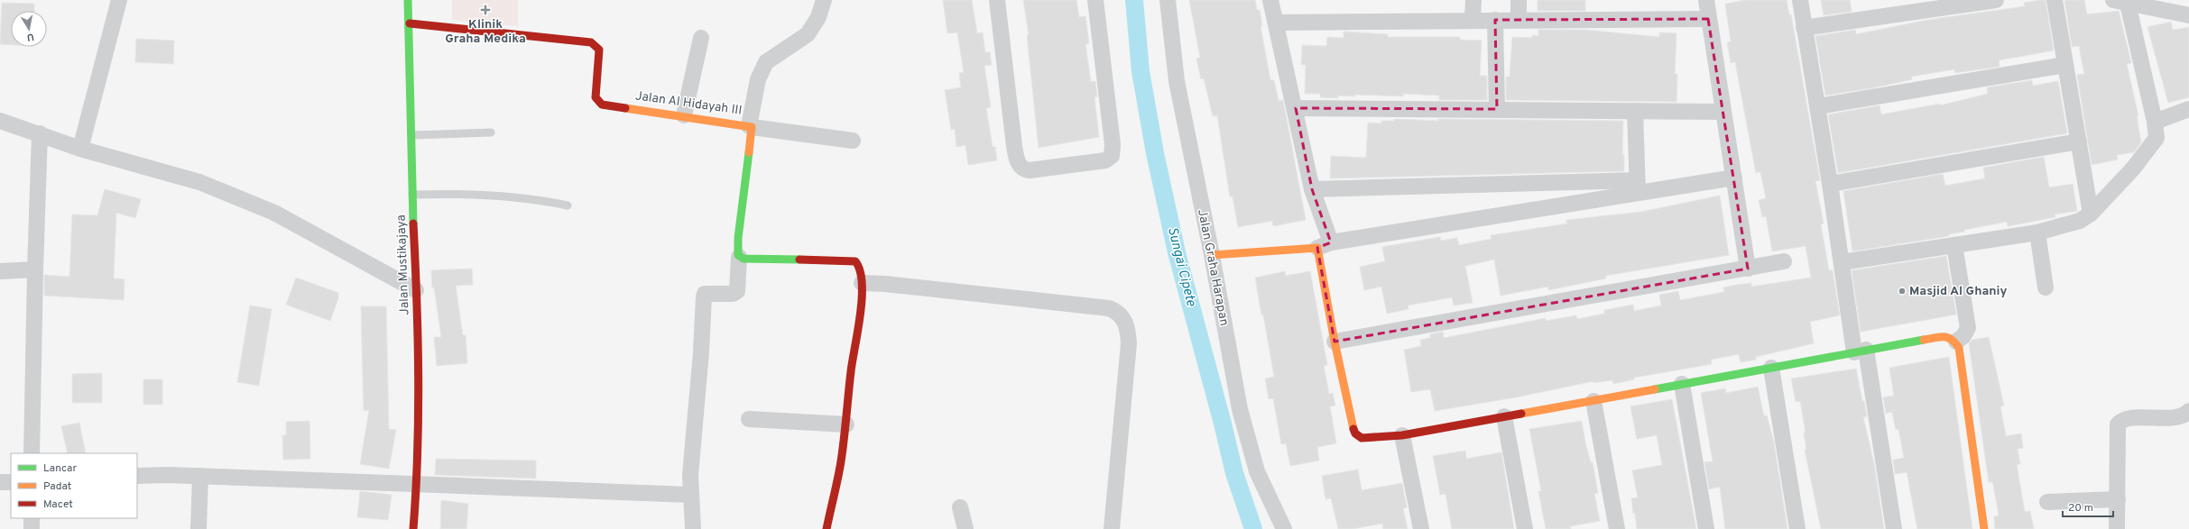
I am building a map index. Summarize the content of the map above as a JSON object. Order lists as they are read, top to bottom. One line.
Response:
{"streets":{"street":["Jalan Al Hidayah III","Jalan Mustikajaya","Jalan Graha Harapan"]},"crossings":[["Jalan Al Hidayah III","Jalan Mustikajaya"]],"water":["Sungai Cipete"],"places":{"health":["Klinik Graha Medika"],"other":["Masjid Al Ghaniy"]},"legend":["Lancar","Padat","Macet"],"scale_bar":"20 m","north":"bottom"}
